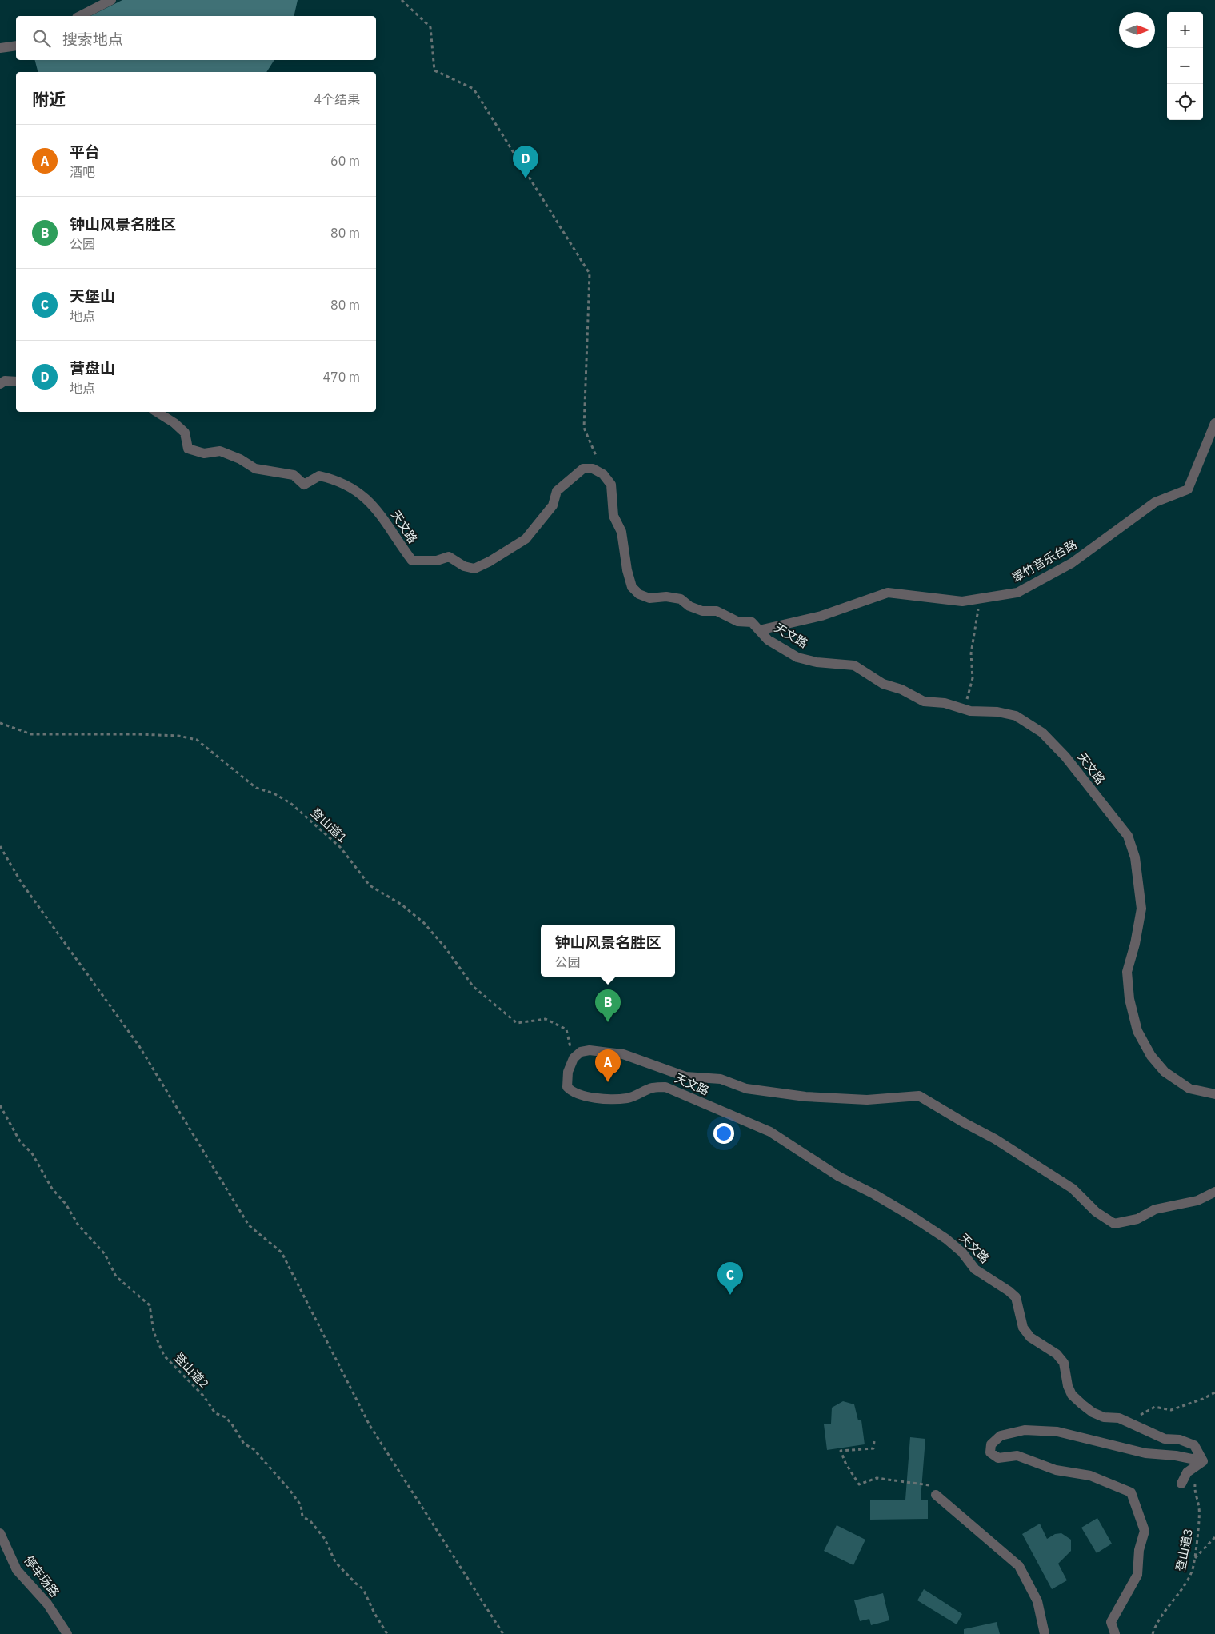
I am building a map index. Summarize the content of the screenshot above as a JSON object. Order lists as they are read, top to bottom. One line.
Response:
{"streets":{"lane":["天文路","翠竹音乐台路","停车场路"],"path":["登山道1","登山道2","登山道3"]},"crossings":[["天文路","翠竹音乐台路"],["天文路","登山道1"]],"north":"right","page":{"map_buttons":["+","−"],"search":"搜索地点","heading":["附近","4个结果"],"list":[{"mark":"A","name":"平台","note":"酒吧","value":"60 m"},{"mark":"B","name":"钟山风景名胜区","note":"公园","value":"80 m"},{"mark":"C","name":"天堡山","note":"地点","value":"80 m"},{"mark":"D","name":"营盘山","note":"地点","value":"470 m"}],"pins":["D","B","A","C"],"popup":["钟山风景名胜区","公园"]}}
